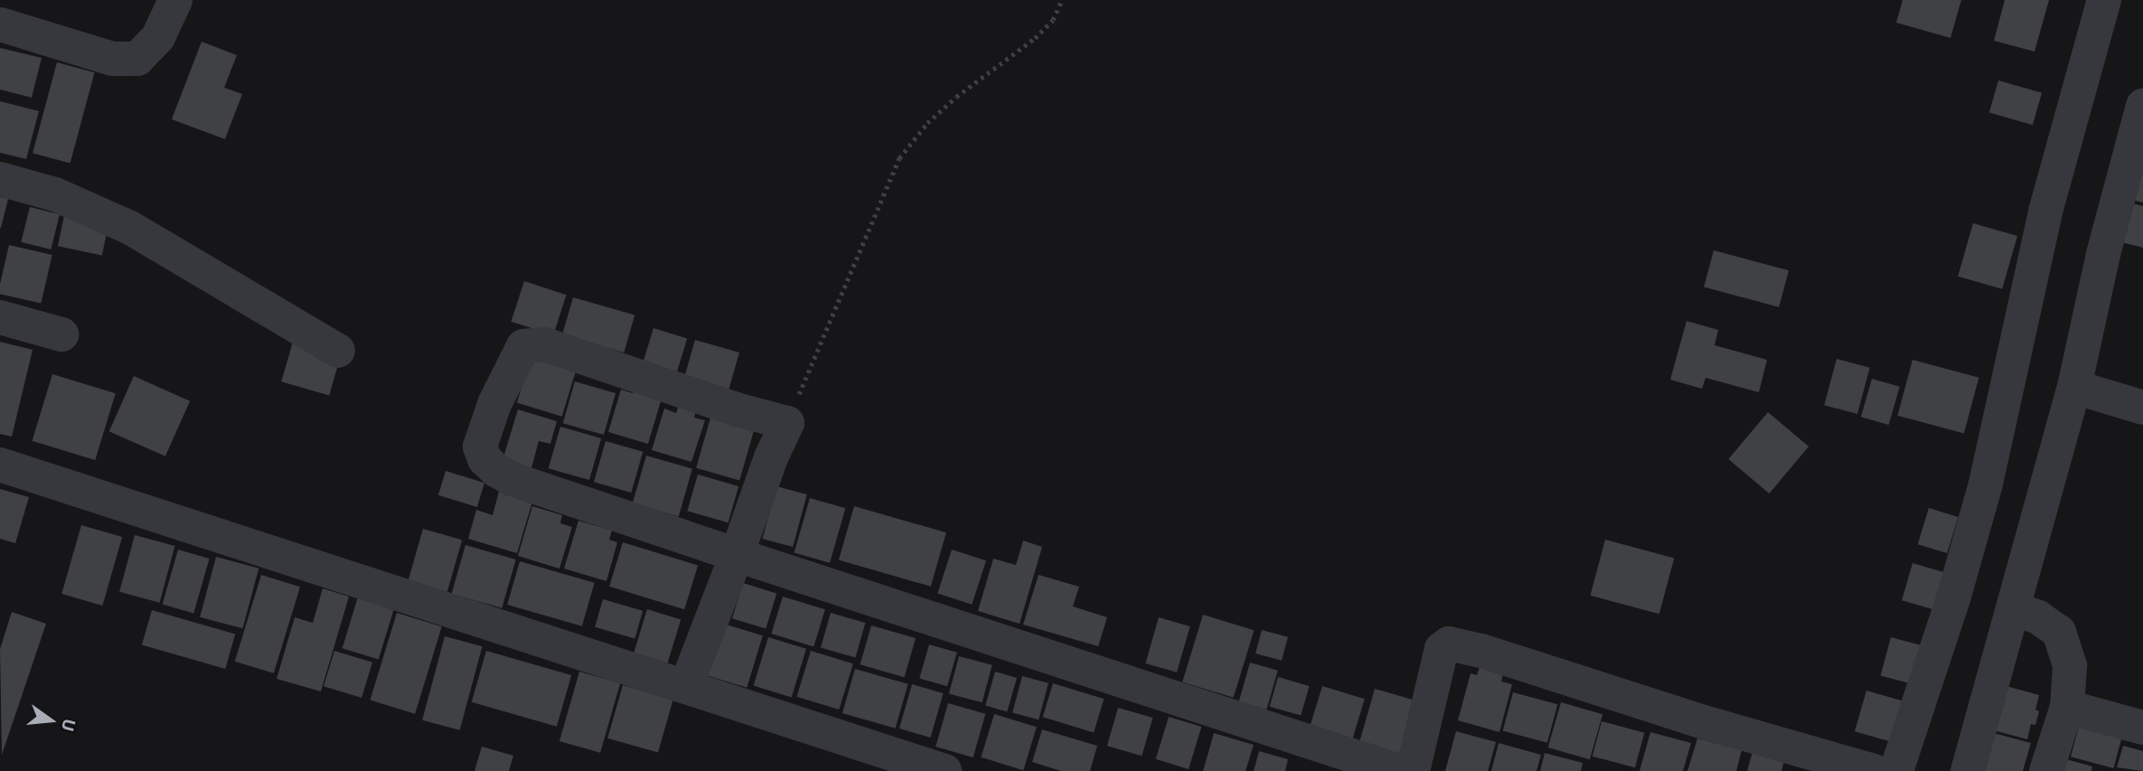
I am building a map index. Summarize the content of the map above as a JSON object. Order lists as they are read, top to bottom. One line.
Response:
{"north":"right"}
